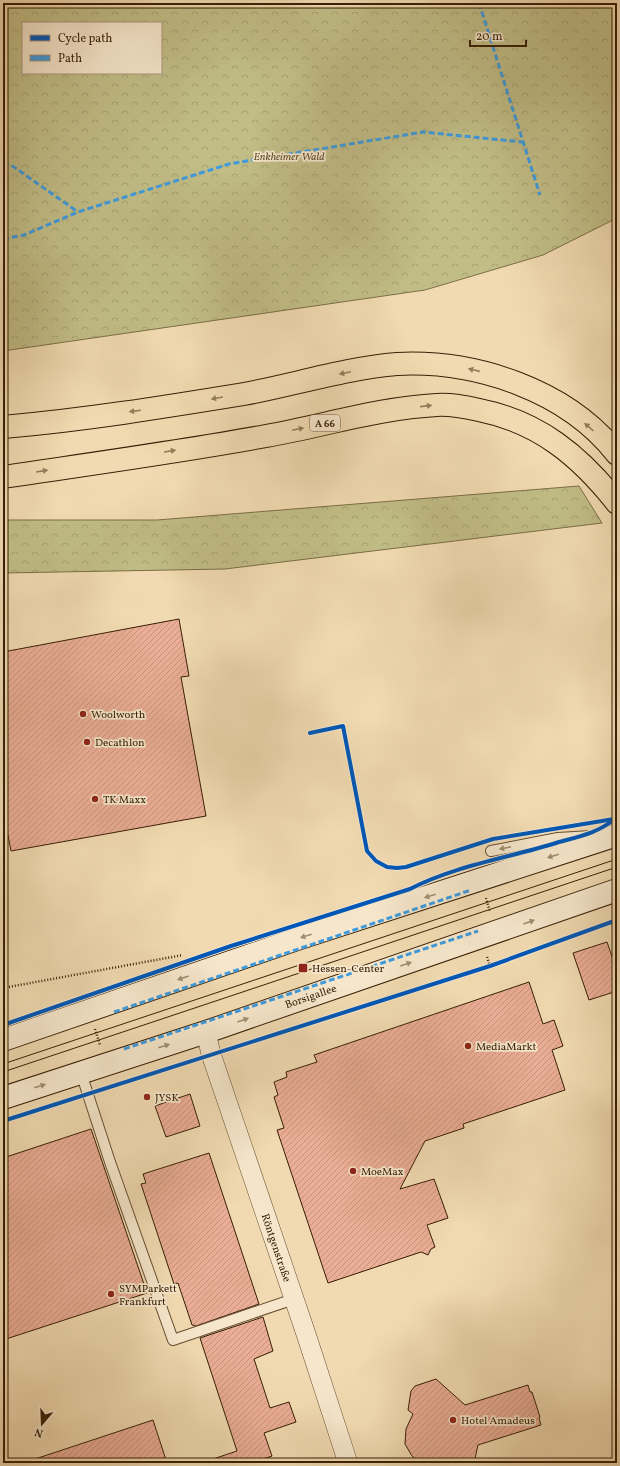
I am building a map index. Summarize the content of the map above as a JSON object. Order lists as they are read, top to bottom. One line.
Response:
{"streets":{"highway":["A 66"],"main road":["Borsigallee"],"street":["Röntgenstraße"]},"crossings":[["Borsigallee","Röntgenstraße"]],"parks":["Enkheimer Wald"],"places":{"other":["Woolworth","Decathlon","TK Maxx","MediaMarkt","JYSK","MoeMax","SYMParkett Frankfurt","Hotel Amadeus"],"transit":["Hessen-Center"]},"legend":["Cycle path","Path"],"scale_bar":"20 m","north":"bottom"}
